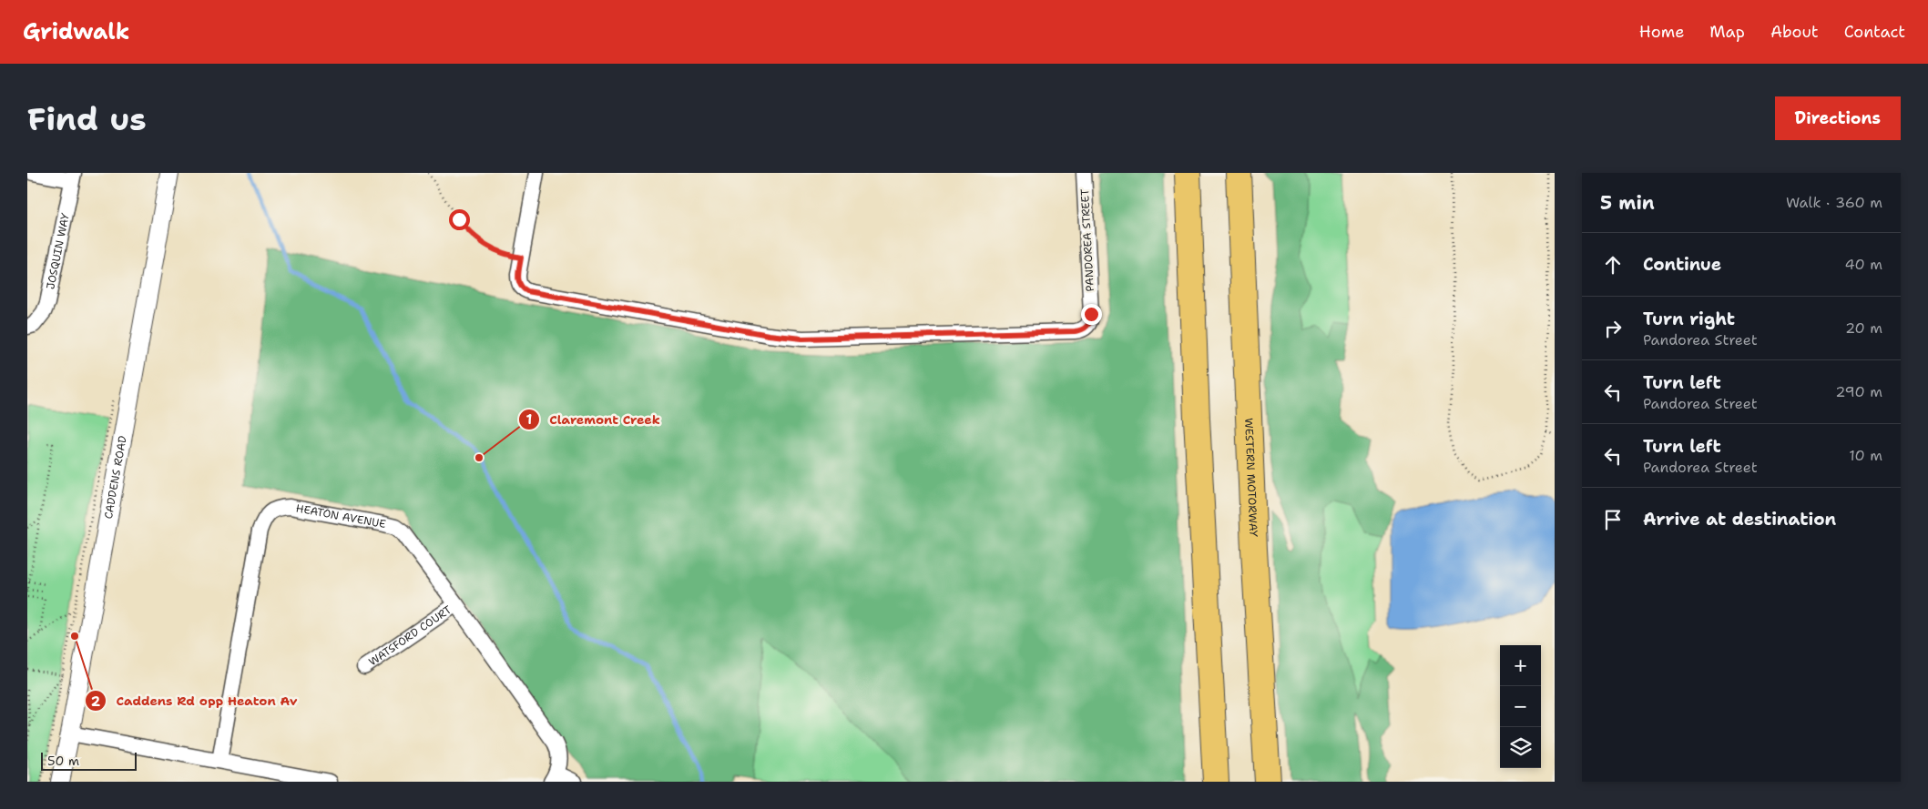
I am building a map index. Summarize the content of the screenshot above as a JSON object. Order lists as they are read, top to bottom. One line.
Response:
{"streets":{"highway":["WESTERN MOTORWAY"],"street":["PANDOREA STREET","JOSQUIN WAY","CADDENS ROAD","HEATON AVENUE","WATSFORD COURT"]},"crossings":[["HEATON AVENUE","WATSFORD COURT"]],"places":["Claremont Creek","Caddens Rd opp Heaton Av"],"scale_bar":"50 m","page":{"header":"Gridwalk","nav":["Home","Map","About","Contact"],"buttons":"Directions","title":"Find us","heading":["5 min","Walk · 360 m"],"list":[["Continue","40 m"],["Turn right","Pandorea Street","20 m"],["Turn left","Pandorea Street","290 m"],["Turn left","Pandorea Street","10 m"],"Arrive at destination"],"map_buttons":["+","−"],"scale":"50 m"}}
